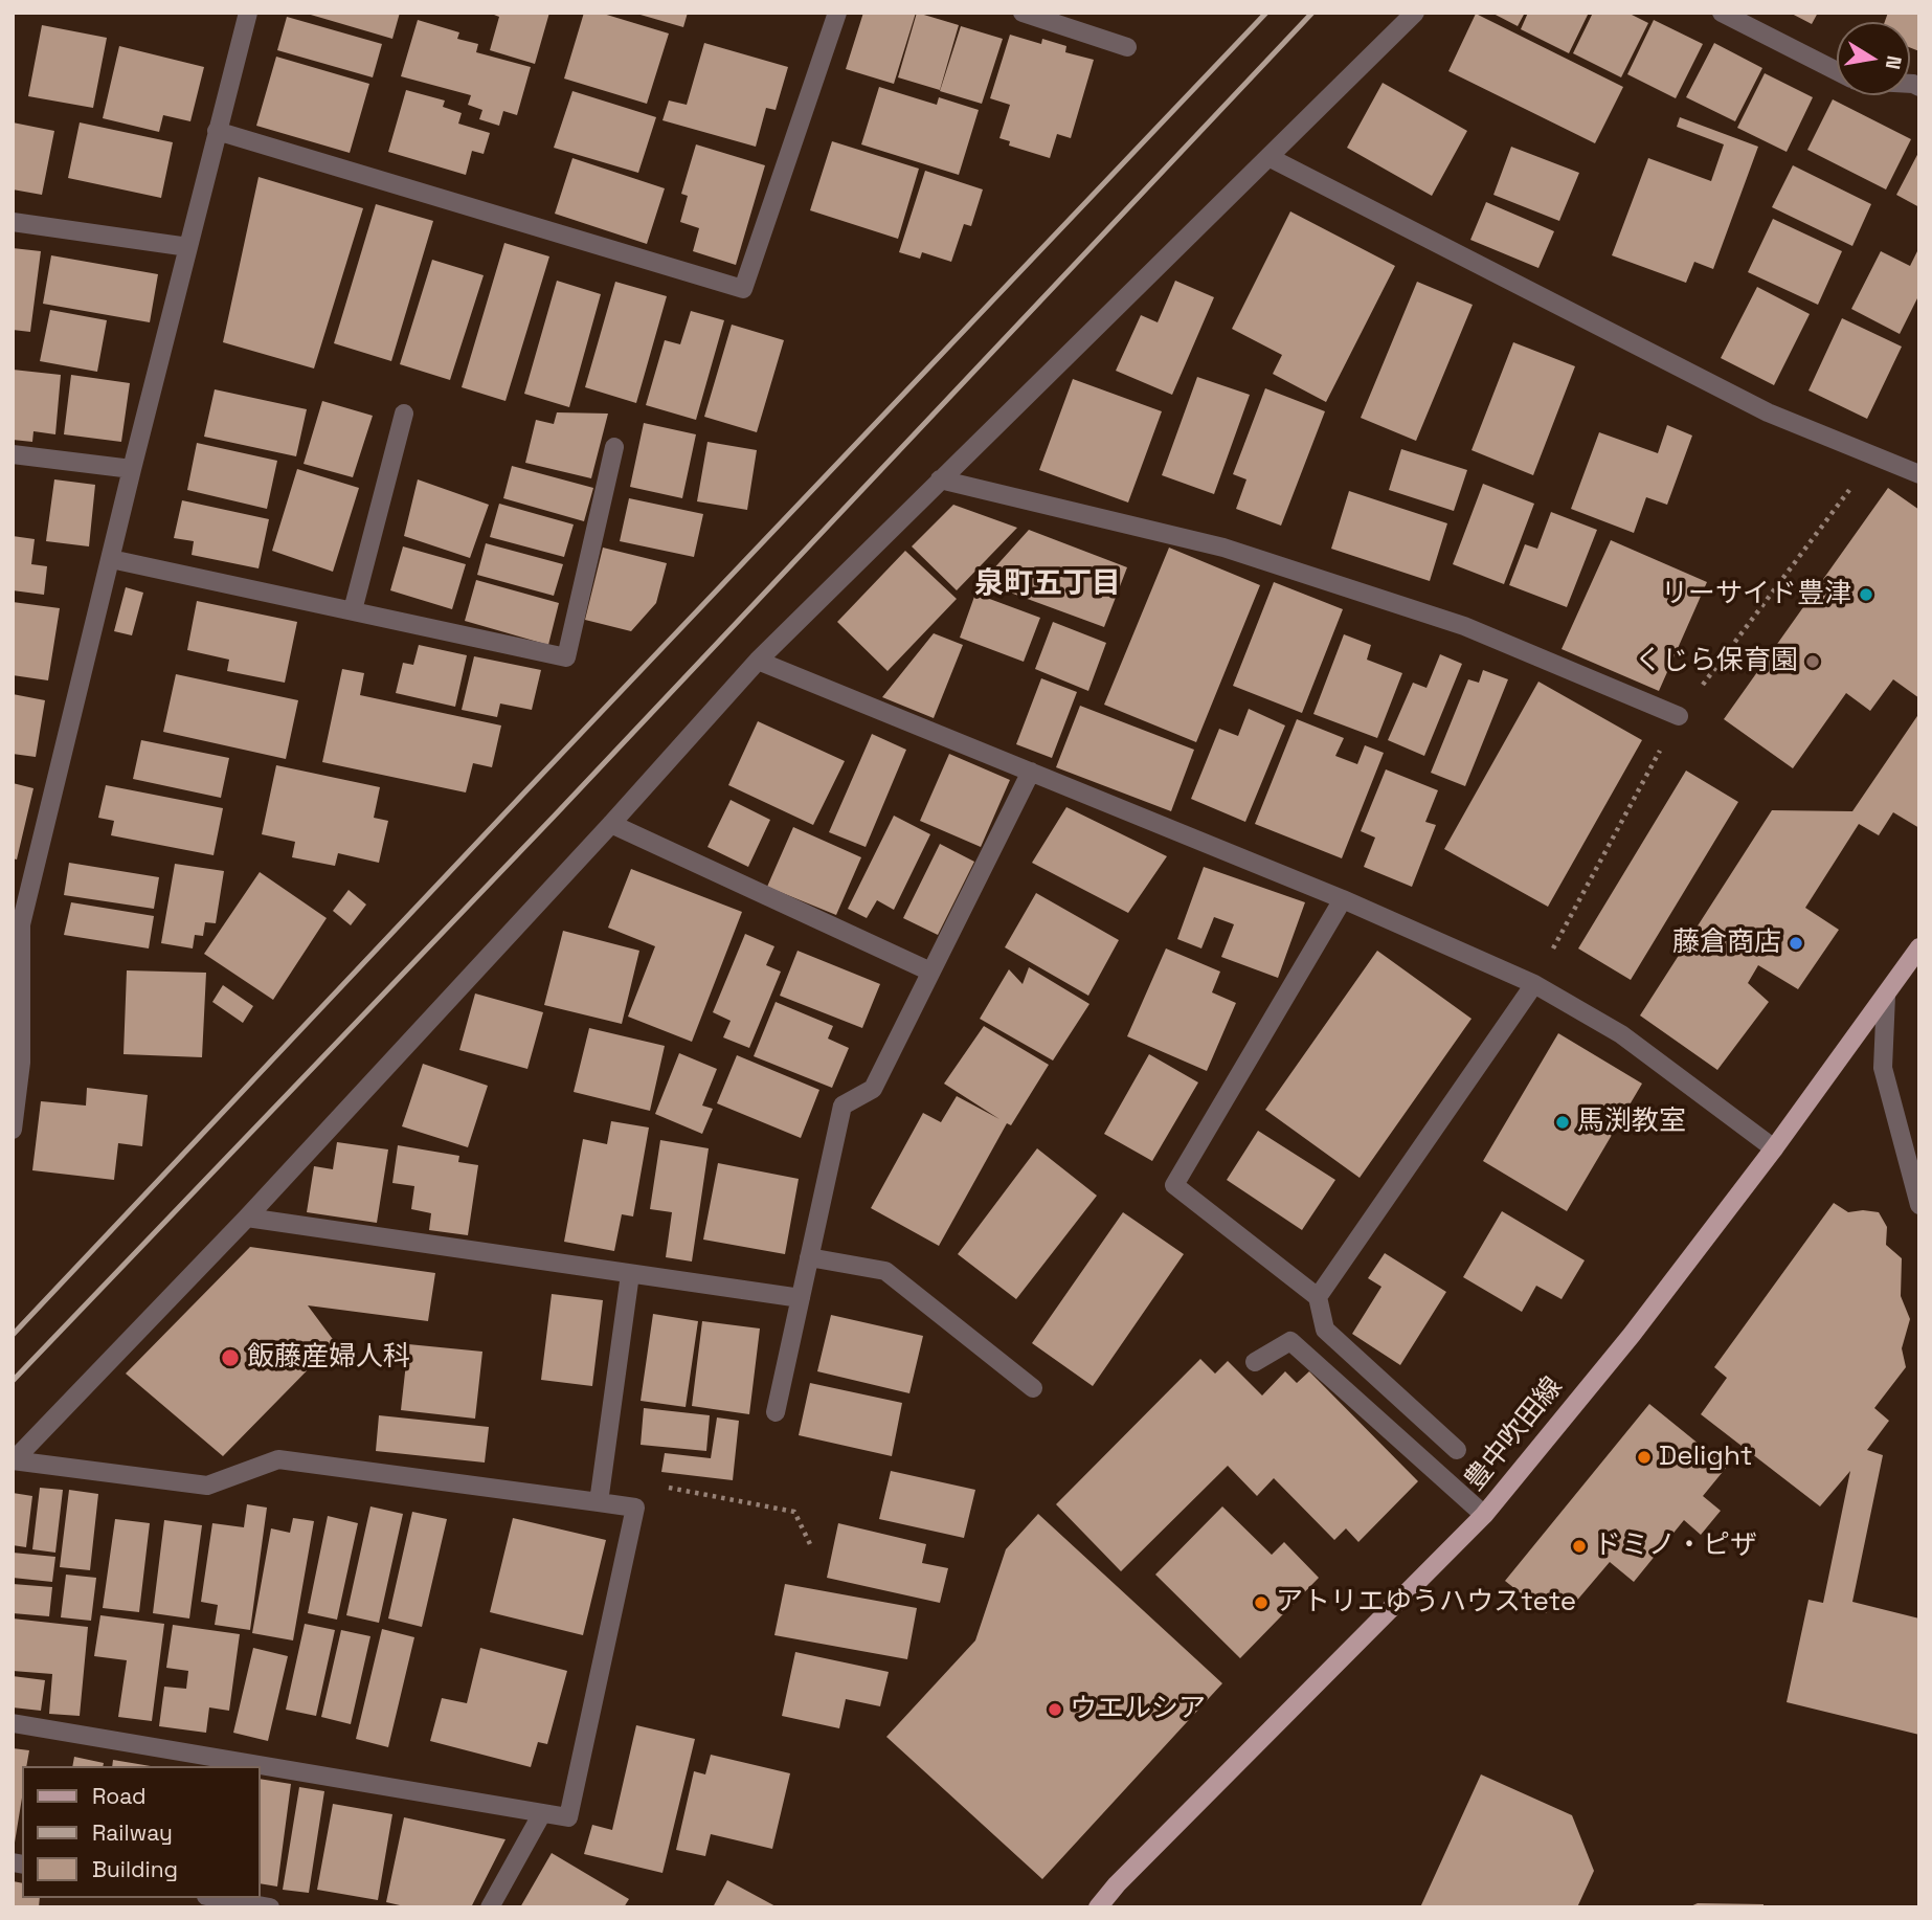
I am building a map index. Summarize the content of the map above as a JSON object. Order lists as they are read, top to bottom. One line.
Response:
{"streets":{"main road":["豊中吹田線"]},"districts":["泉町五丁目"],"places":["リーサイド豊津","くじら保育園","藤倉商店","馬渕教室","飯藤産婦人科","Delight","ドミノ・ピザ","アトリエゆうハウスtete","ウエルシア"],"legend":["Road","Railway","Building"],"north":"right"}
